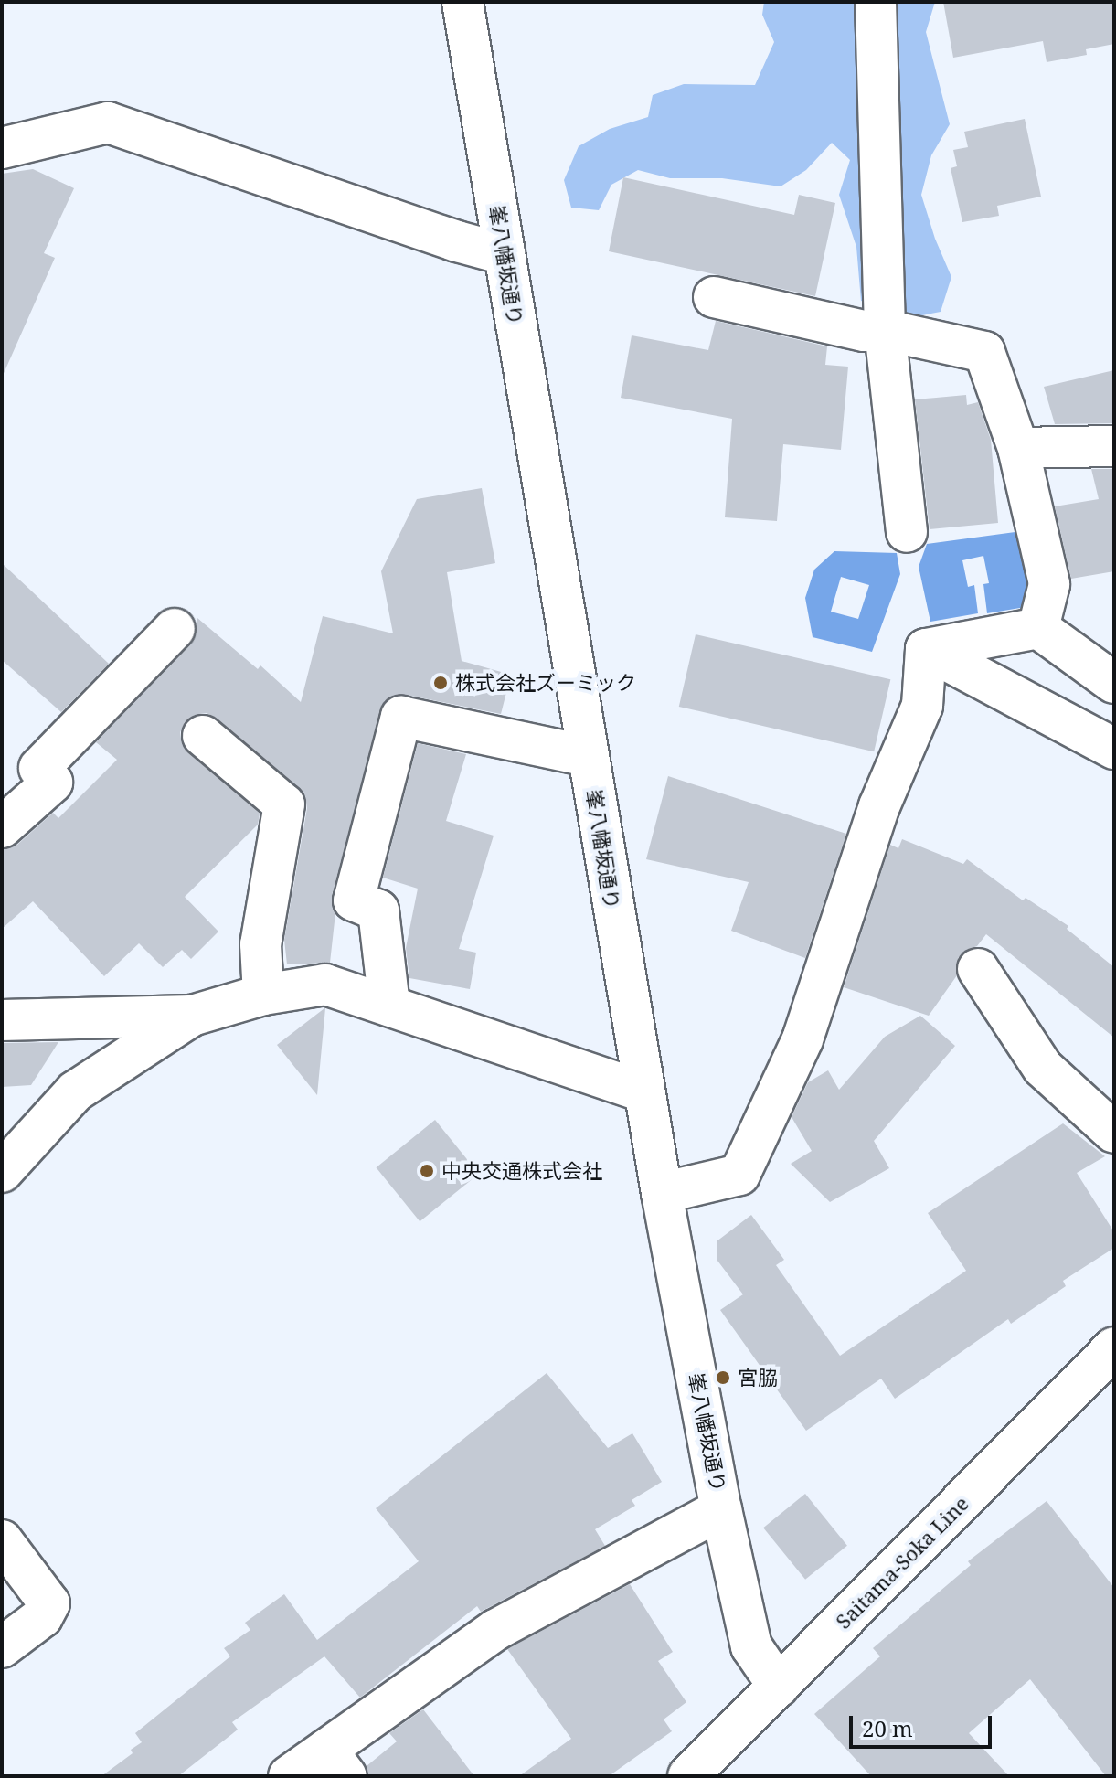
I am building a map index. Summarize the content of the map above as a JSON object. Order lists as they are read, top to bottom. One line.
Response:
{"streets":{"street":["峯八幡坂通り","Saitama-Soka Line"]},"crossings":[["峯八幡坂通り","Saitama-Soka Line"]],"places":["株式会社ズーミック","中央交通株式会社","宮脇"],"scale_bar":"20 m"}
